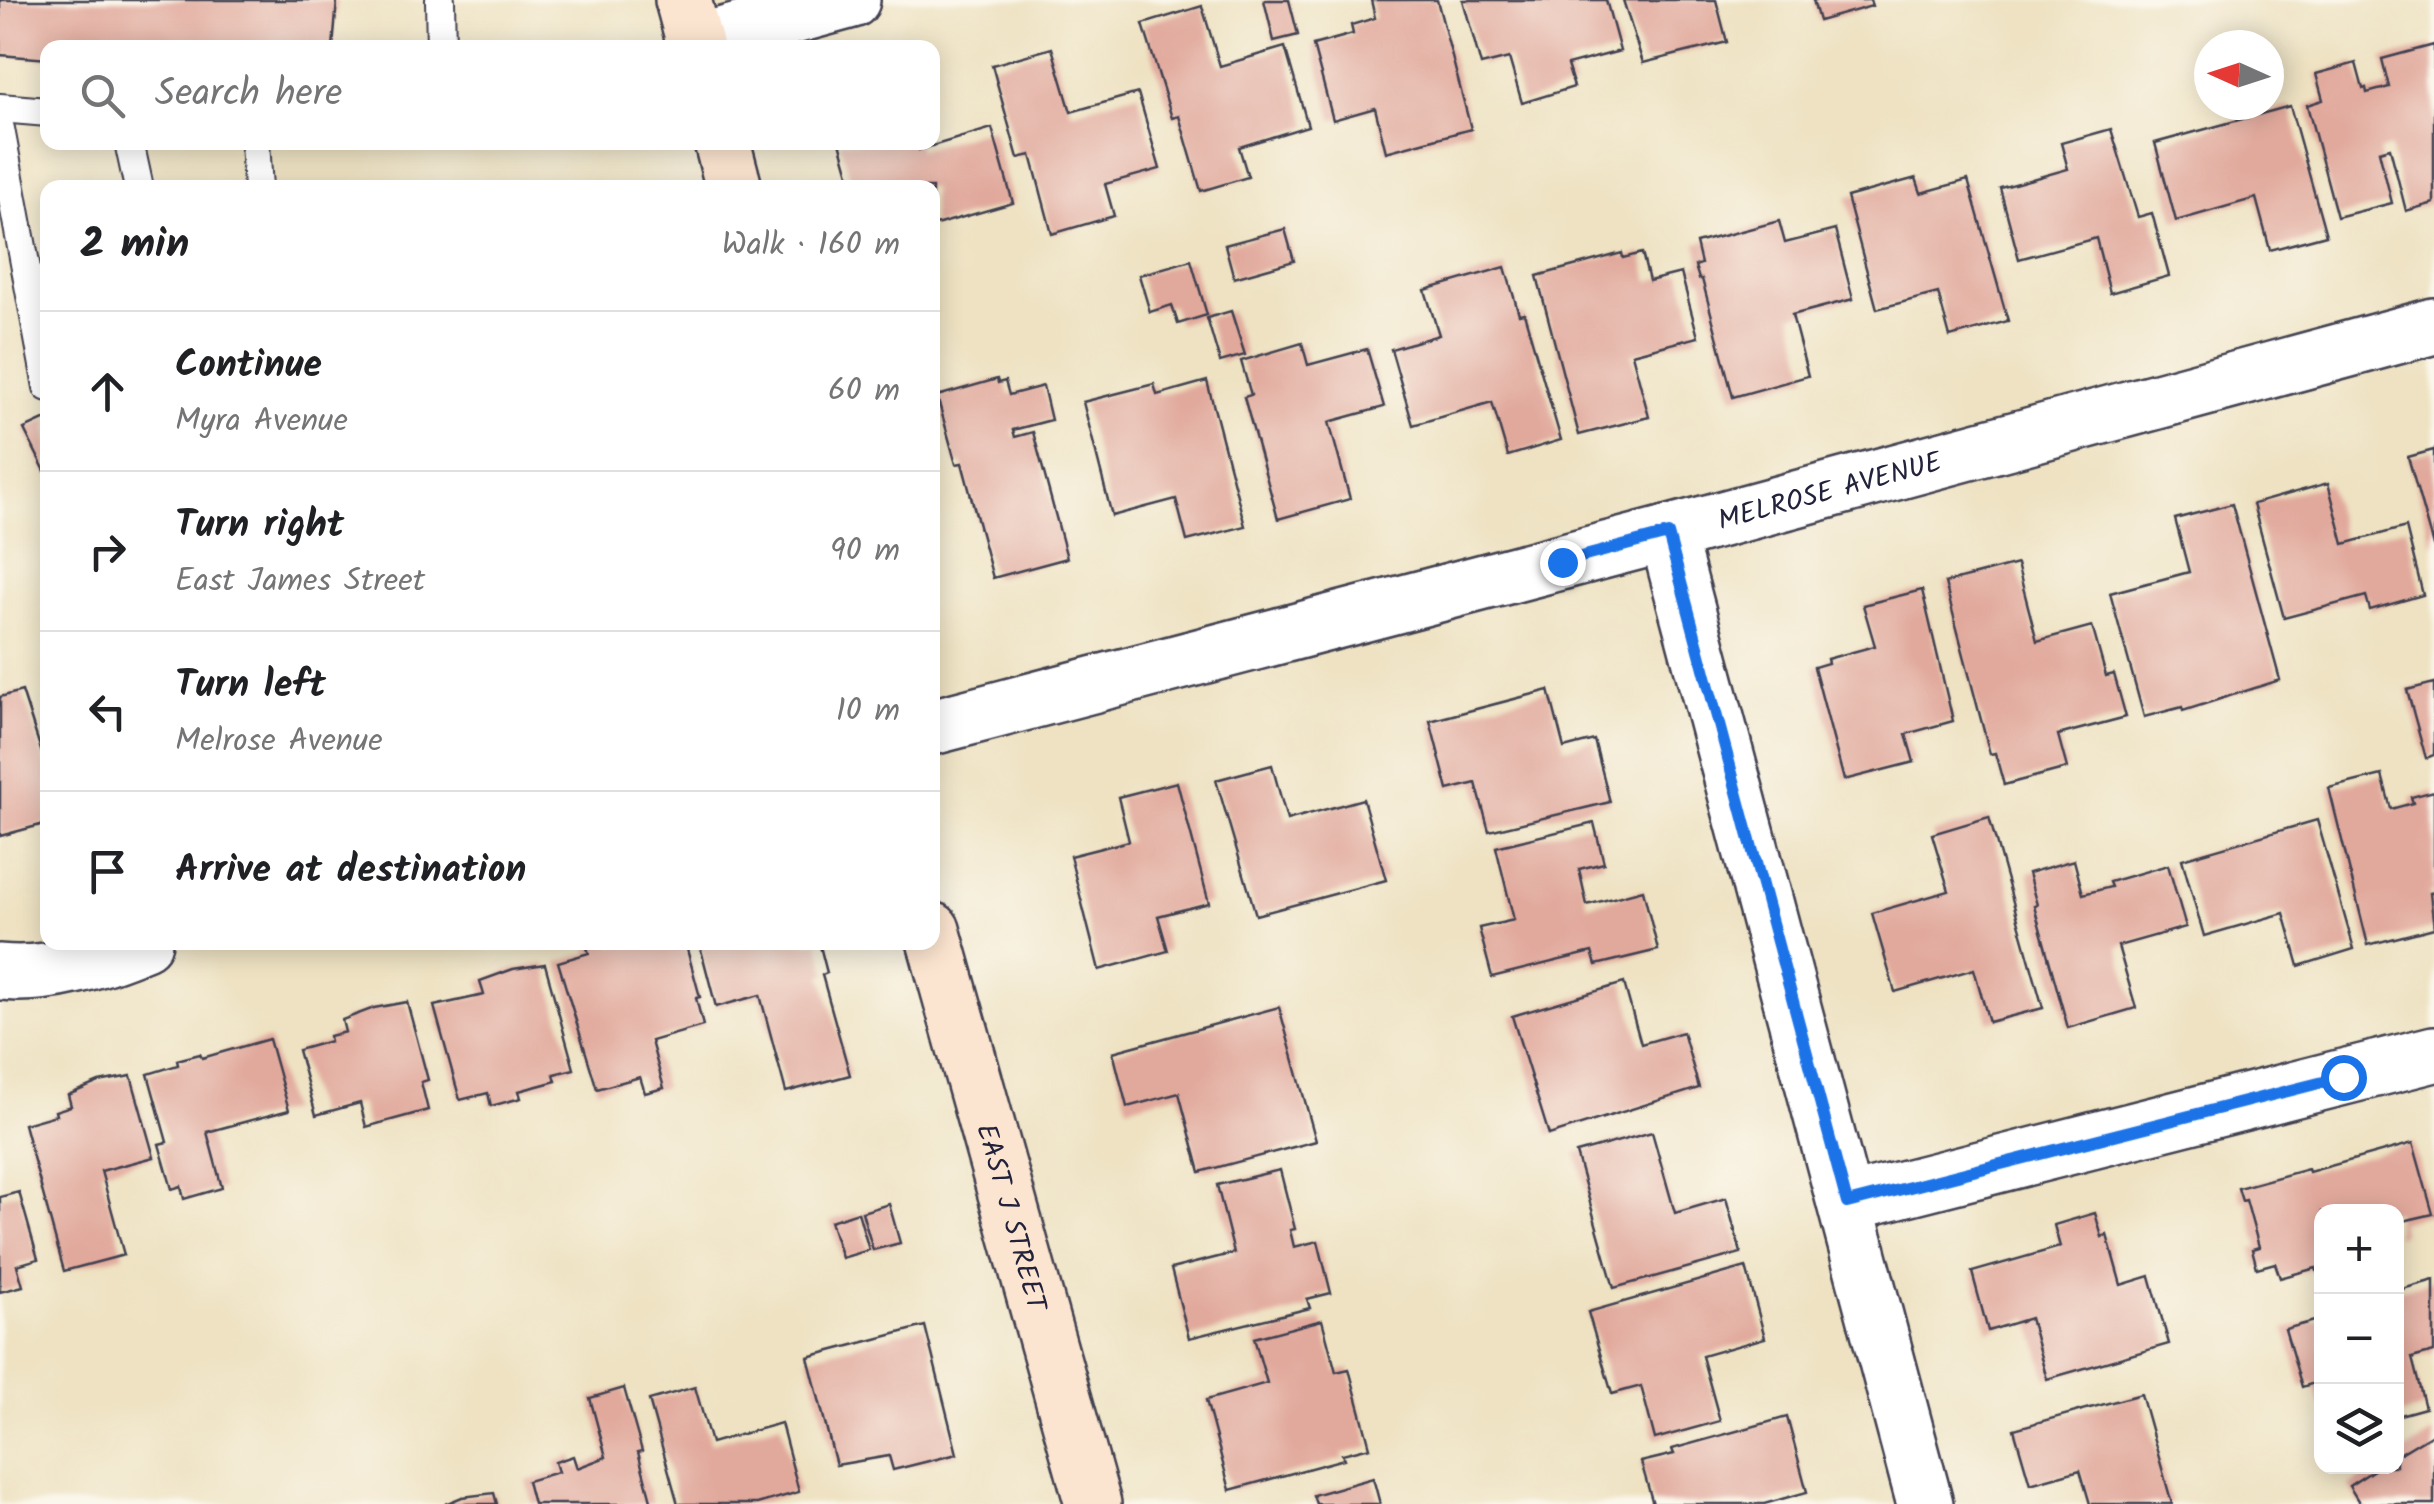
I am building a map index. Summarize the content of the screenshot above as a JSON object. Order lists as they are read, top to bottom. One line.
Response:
{"streets":{"street":["MELROSE AVENUE","EAST J STREET"]},"north":"left","page":{"search":"Search here","heading":["2 min","Walk · 160 m"],"list":[["Continue","Myra Avenue","60 m"],["Turn right","East James Street","90 m"],["Turn left","Melrose Avenue","10 m"],"Arrive at destination"],"map_buttons":["+","−"]}}
